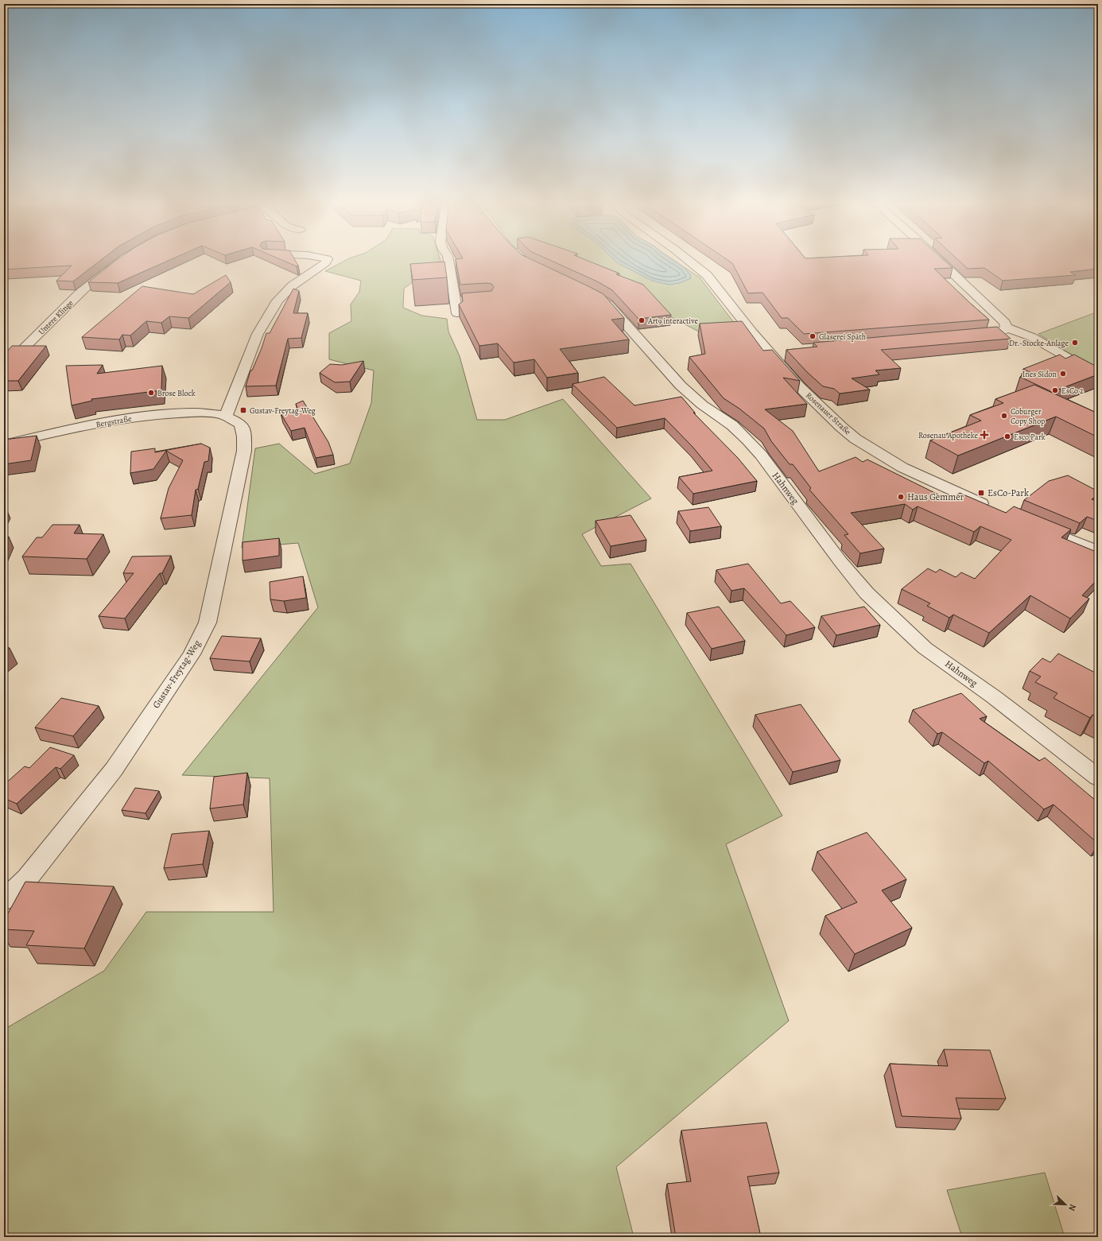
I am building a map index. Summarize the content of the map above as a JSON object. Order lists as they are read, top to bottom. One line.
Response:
{"streets":{"street":["Untere Klinge","Rosenauer Straße","Bergstraße","Hahnweg","Gustav-Freytag-Weg"]},"crossings":[["Bergstraße","Gustav-Freytag-Weg"]],"places":{"other":["Art9 interactive","Glaserei Späth","Dr.-Stocke-Anlage","Ines Sidon","EsCo 2","Brose Block","Coburger Copy Shop","Esco Park","Haus Gemmer"],"transit":["Gustav-Freytag-Weg","EsCo-Park"],"health":["Rosenau Apotheke"]},"north":"bottom right"}
